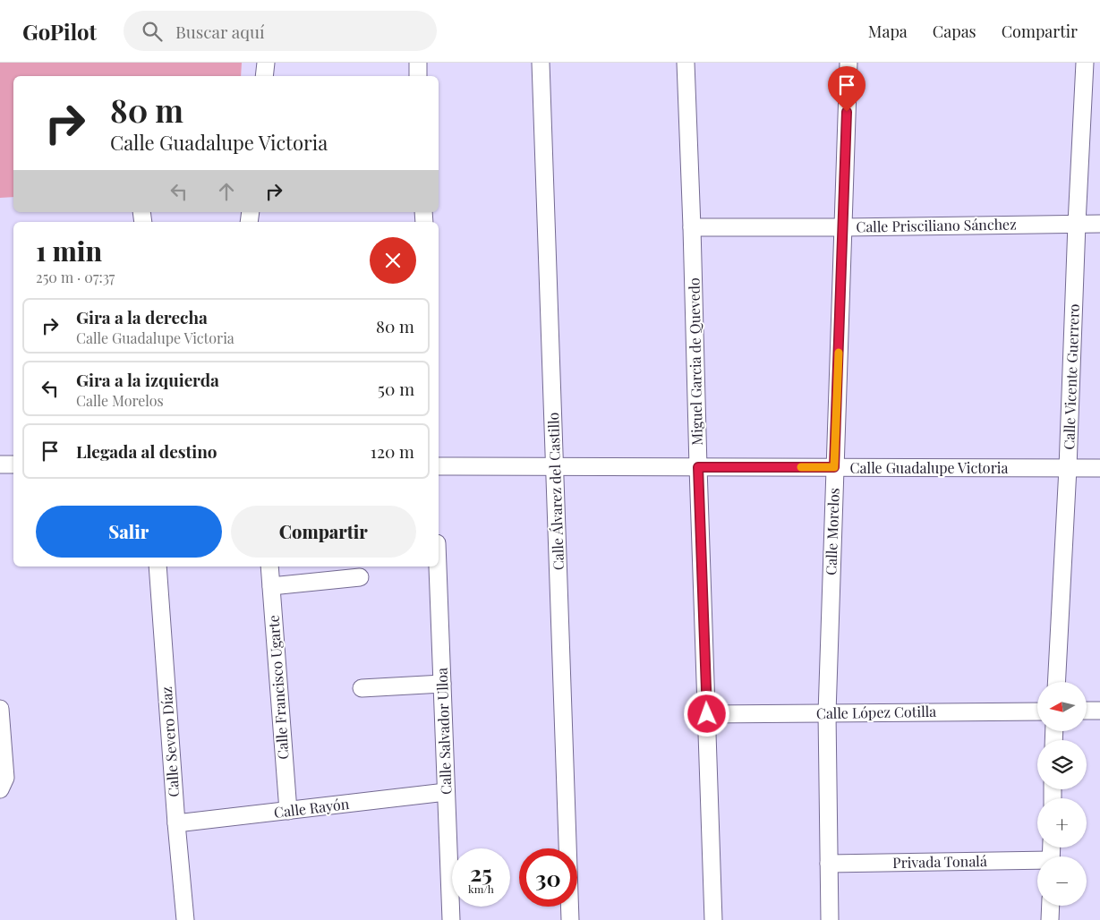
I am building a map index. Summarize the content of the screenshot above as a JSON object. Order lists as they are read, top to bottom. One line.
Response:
{"streets":{"street":["Calle Prisciliano Sánchez","Miguel Garcia de Quevedo","Calle Vicente Guerrero","Calle Guadalupe Victoria","Calle Álvarez del Castillo","Calle Morelos","Calle Francisco Ugarte","Calle López Cotilla","Calle Salvador Ulloa","Calle Severo Díaz","Calle Rayón","Privada Tonalá"]},"crossings":[["Calle Prisciliano Sánchez","Miguel Garcia de Quevedo"],["Calle Prisciliano Sánchez","Calle Vicente Guerrero"],["Calle Prisciliano Sánchez","Calle Morelos"],["Miguel Garcia de Quevedo","Calle Guadalupe Victoria"],["Miguel Garcia de Quevedo","Calle López Cotilla"],["Calle Vicente Guerrero","Calle Guadalupe Victoria"],["Calle Guadalupe Victoria","Calle Álvarez del Castillo"],["Calle Guadalupe Victoria","Calle Morelos"],["Calle Morelos","Calle López Cotilla"],["Calle Morelos","Privada Tonalá"],["Calle Francisco Ugarte","Calle Rayón"],["Calle Salvador Ulloa","Calle Rayón"],["Calle Severo Díaz","Calle Rayón"]],"north":"left","page":{"header":"GoPilot","search":"Buscar aquí","nav":["Mapa","Capas","Compartir"],"turn":["80 m","Calle Guadalupe Victoria"],"heading":["1 min","250 m · 07:37"],"list":[{"name":"Gira a la derecha","note":"Calle Guadalupe Victoria","value":"80 m"},{"name":"Gira a la izquierda","note":"Calle Morelos","value":"50 m"},{"name":"Llegada al destino","value":"120 m"}],"buttons":["Salir","Compartir"],"map_buttons":["+","−"],"speed":"25 km/h","limit":"30"}}
